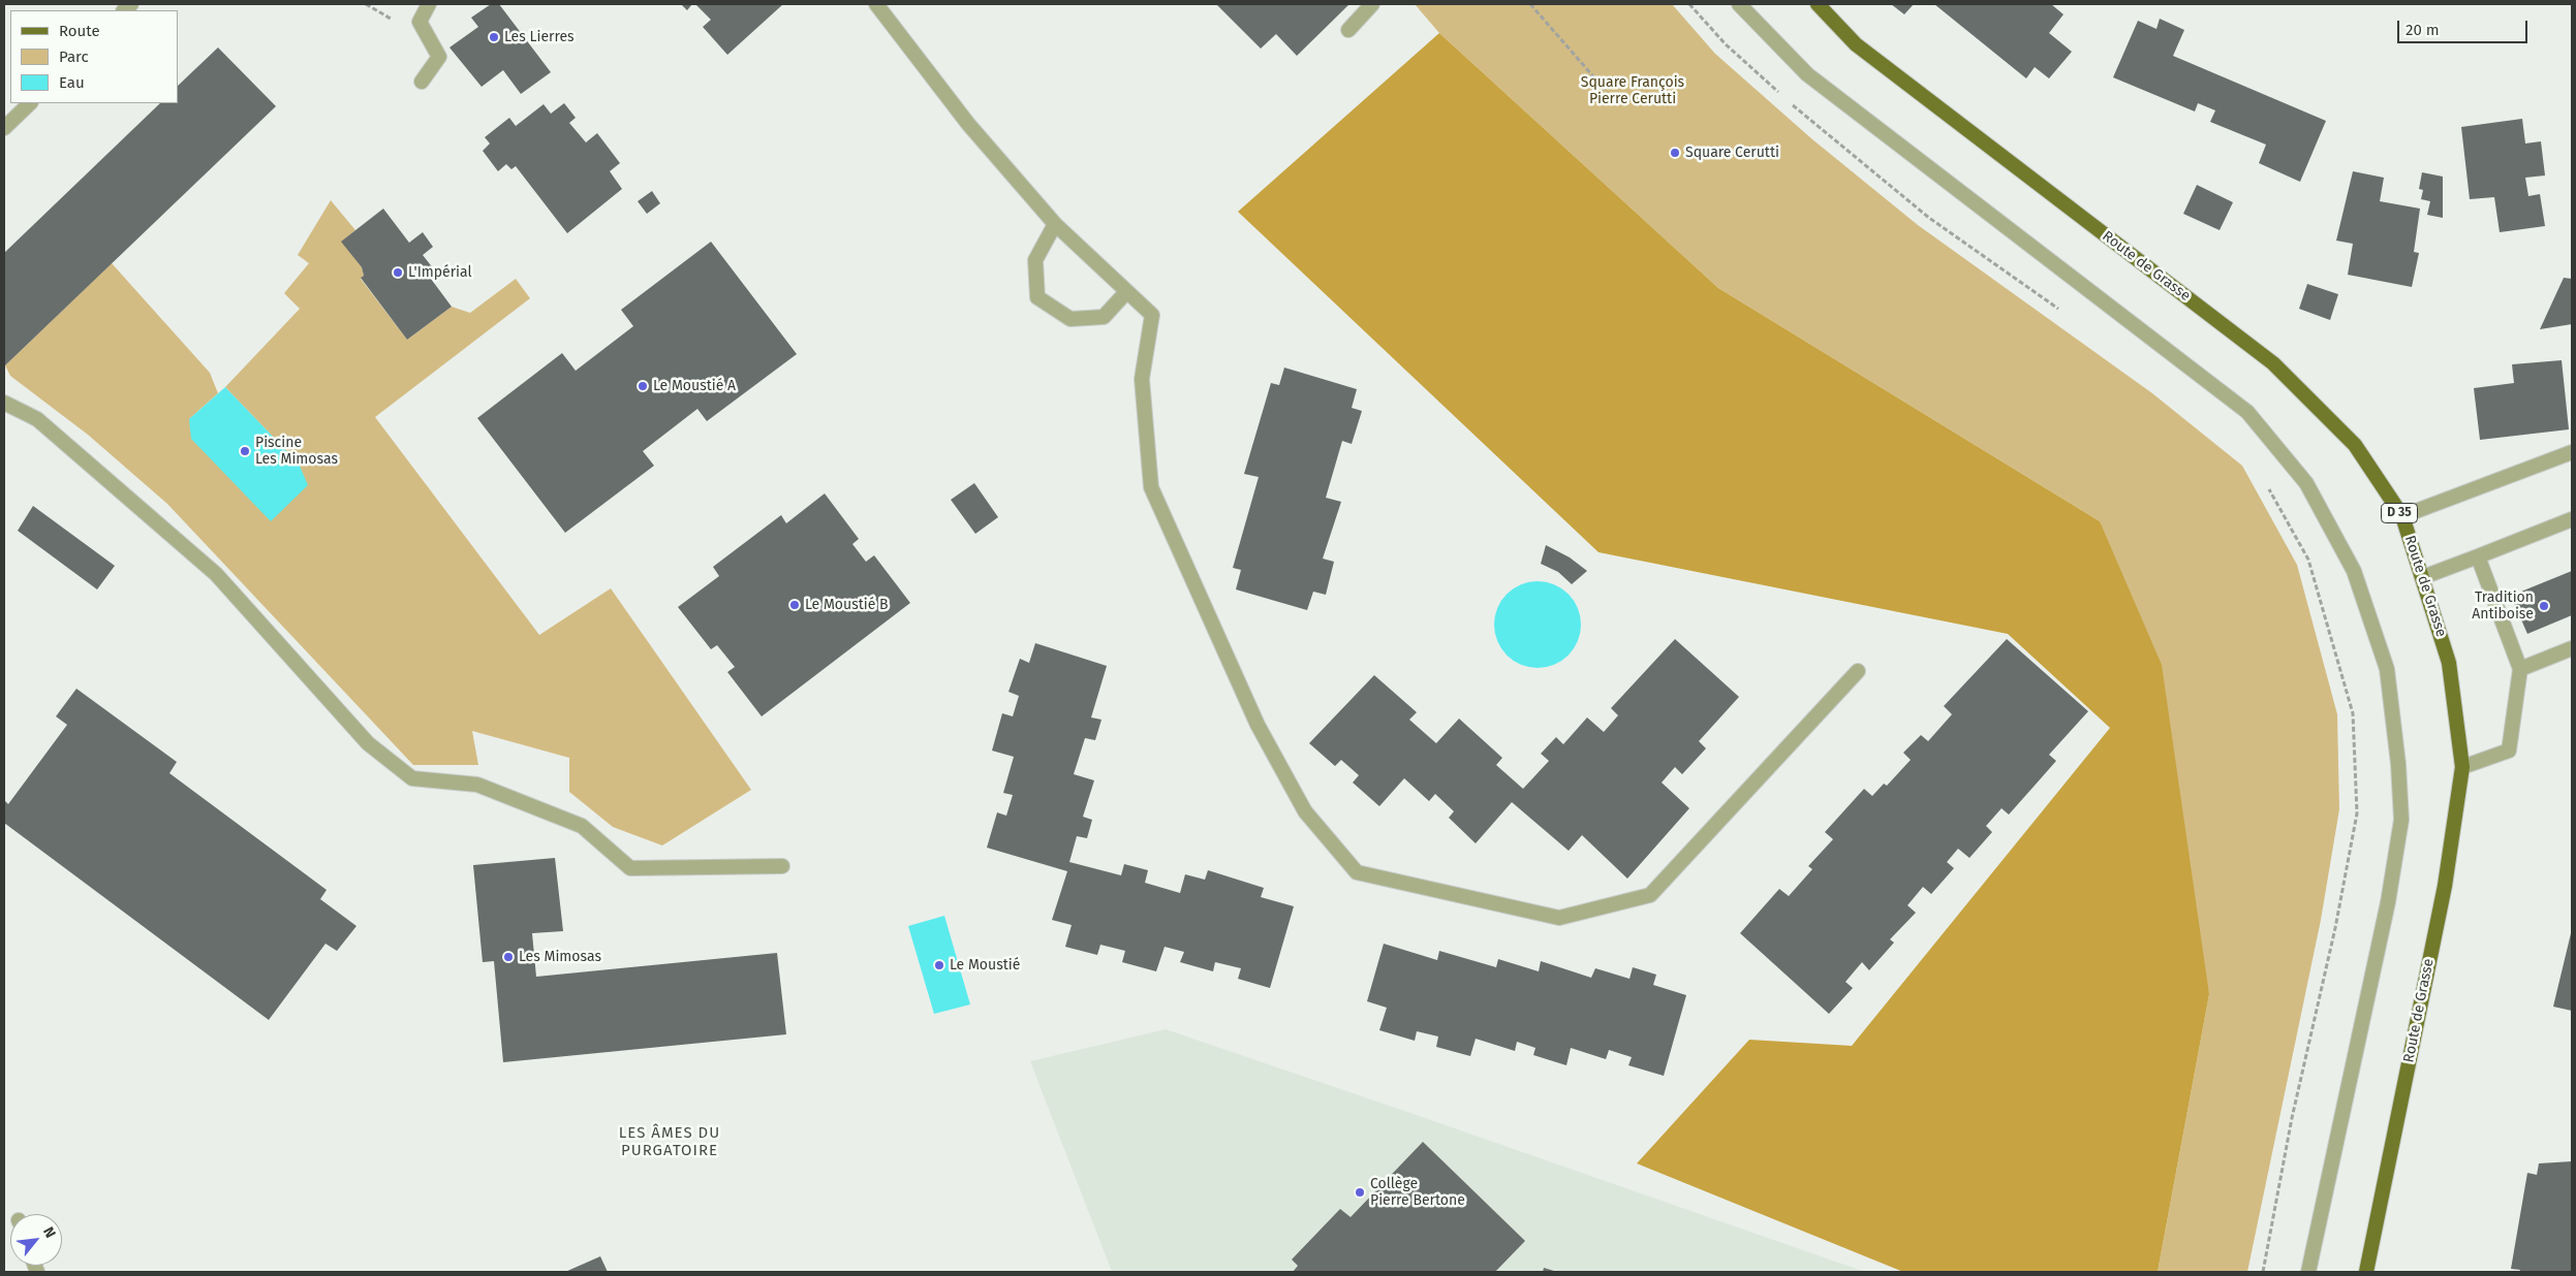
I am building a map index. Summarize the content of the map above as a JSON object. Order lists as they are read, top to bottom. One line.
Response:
{"streets":{"main road":["Route de Grasse","D 35"]},"districts":["LES ÂMES DU PURGATOIRE"],"parks":["Square François Pierre Cerutti"],"places":["Les Lierres","Square Cerutti","L'Impérial","Le Moustié A","Piscine Les Mimosas","Le Moustié B","Tradition Antiboise","Les Mimosas","Le Moustié","Collège Pierre Bertone"],"legend":["Route","Parc","Eau"],"scale_bar":"20 m","north":"top right"}
